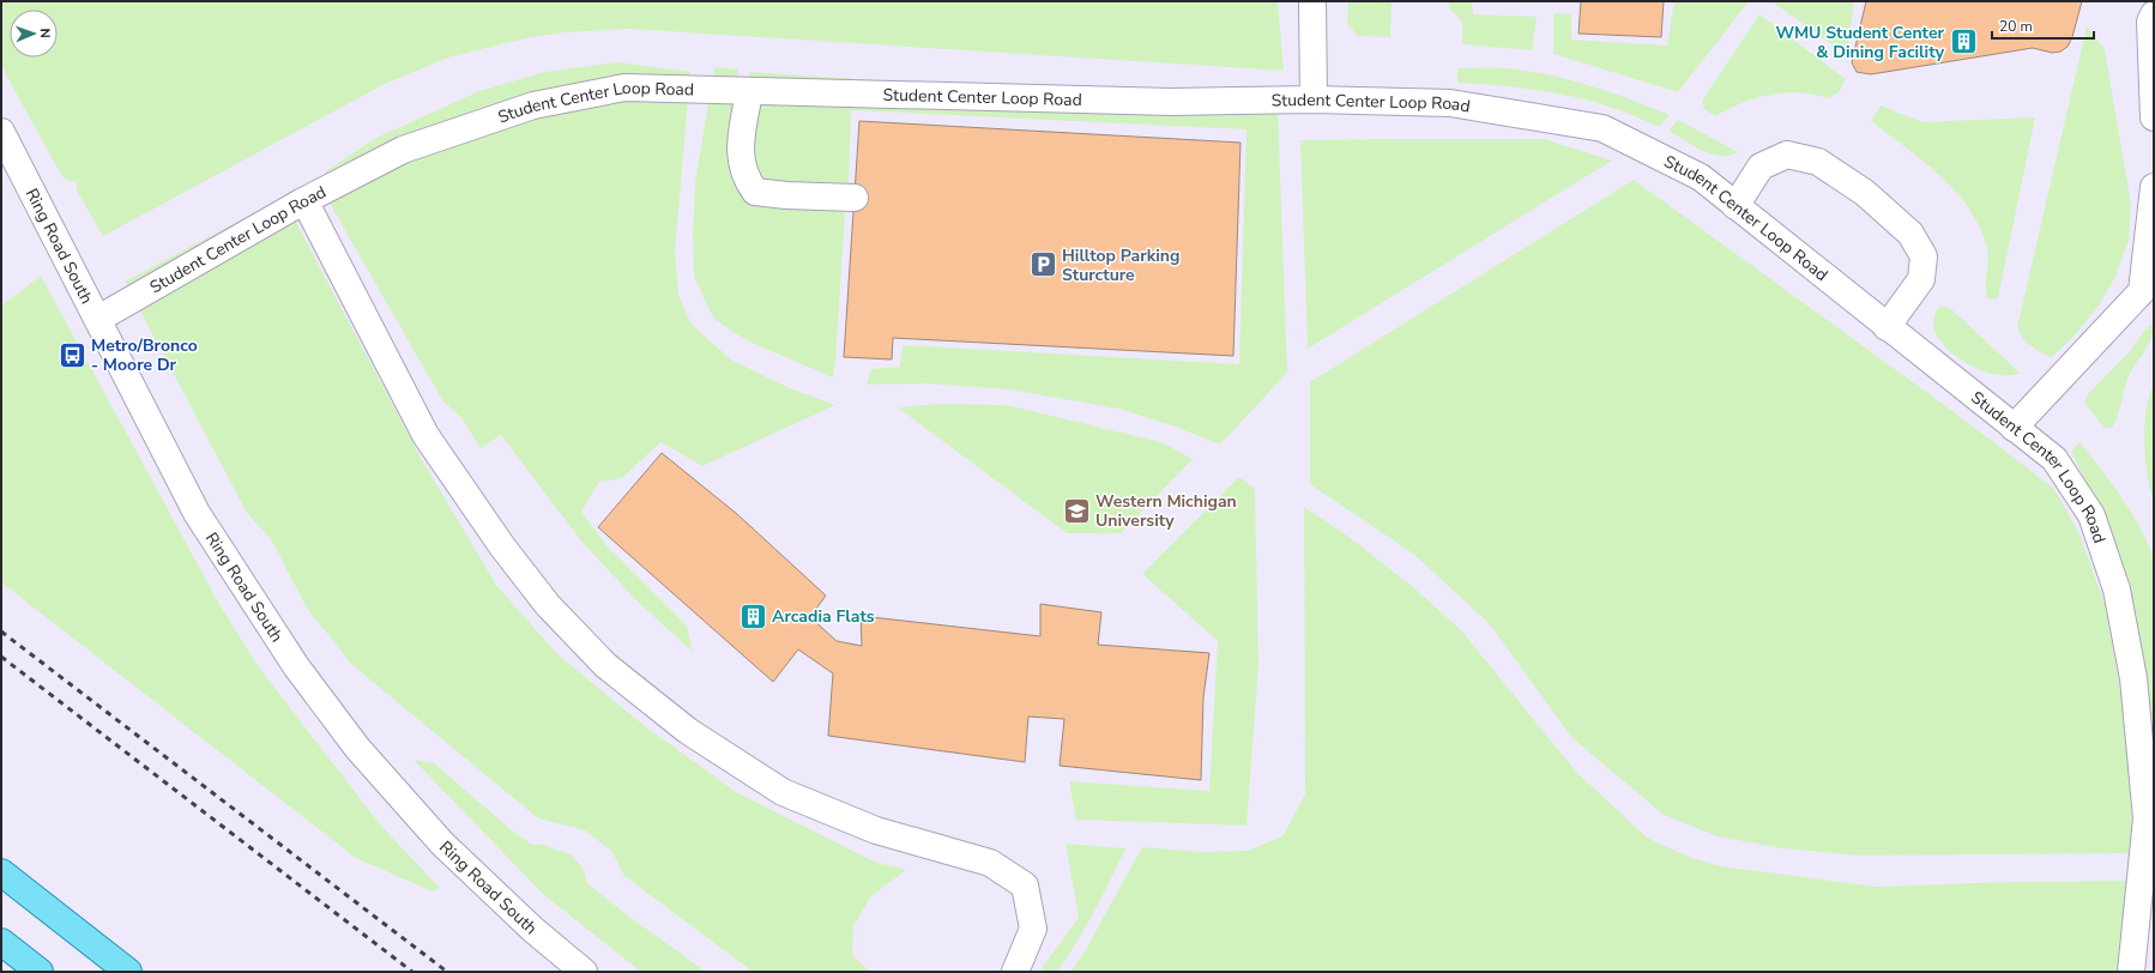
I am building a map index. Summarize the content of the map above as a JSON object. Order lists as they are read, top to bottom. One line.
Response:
{"streets":{"street":["Student Center Loop Road","Ring Road South"]},"crossings":[["Student Center Loop Road","Ring Road South"]],"places":{"building":["WMU Student Center & Dining Facility","Arcadia Flats"],"parking":["Hilltop Parking Sturcture"],"bus stop":["Metro/Bronco - Moore Dr"],"school or university":["Western Michigan University"]},"scale_bar":"20 m","north":"right"}
